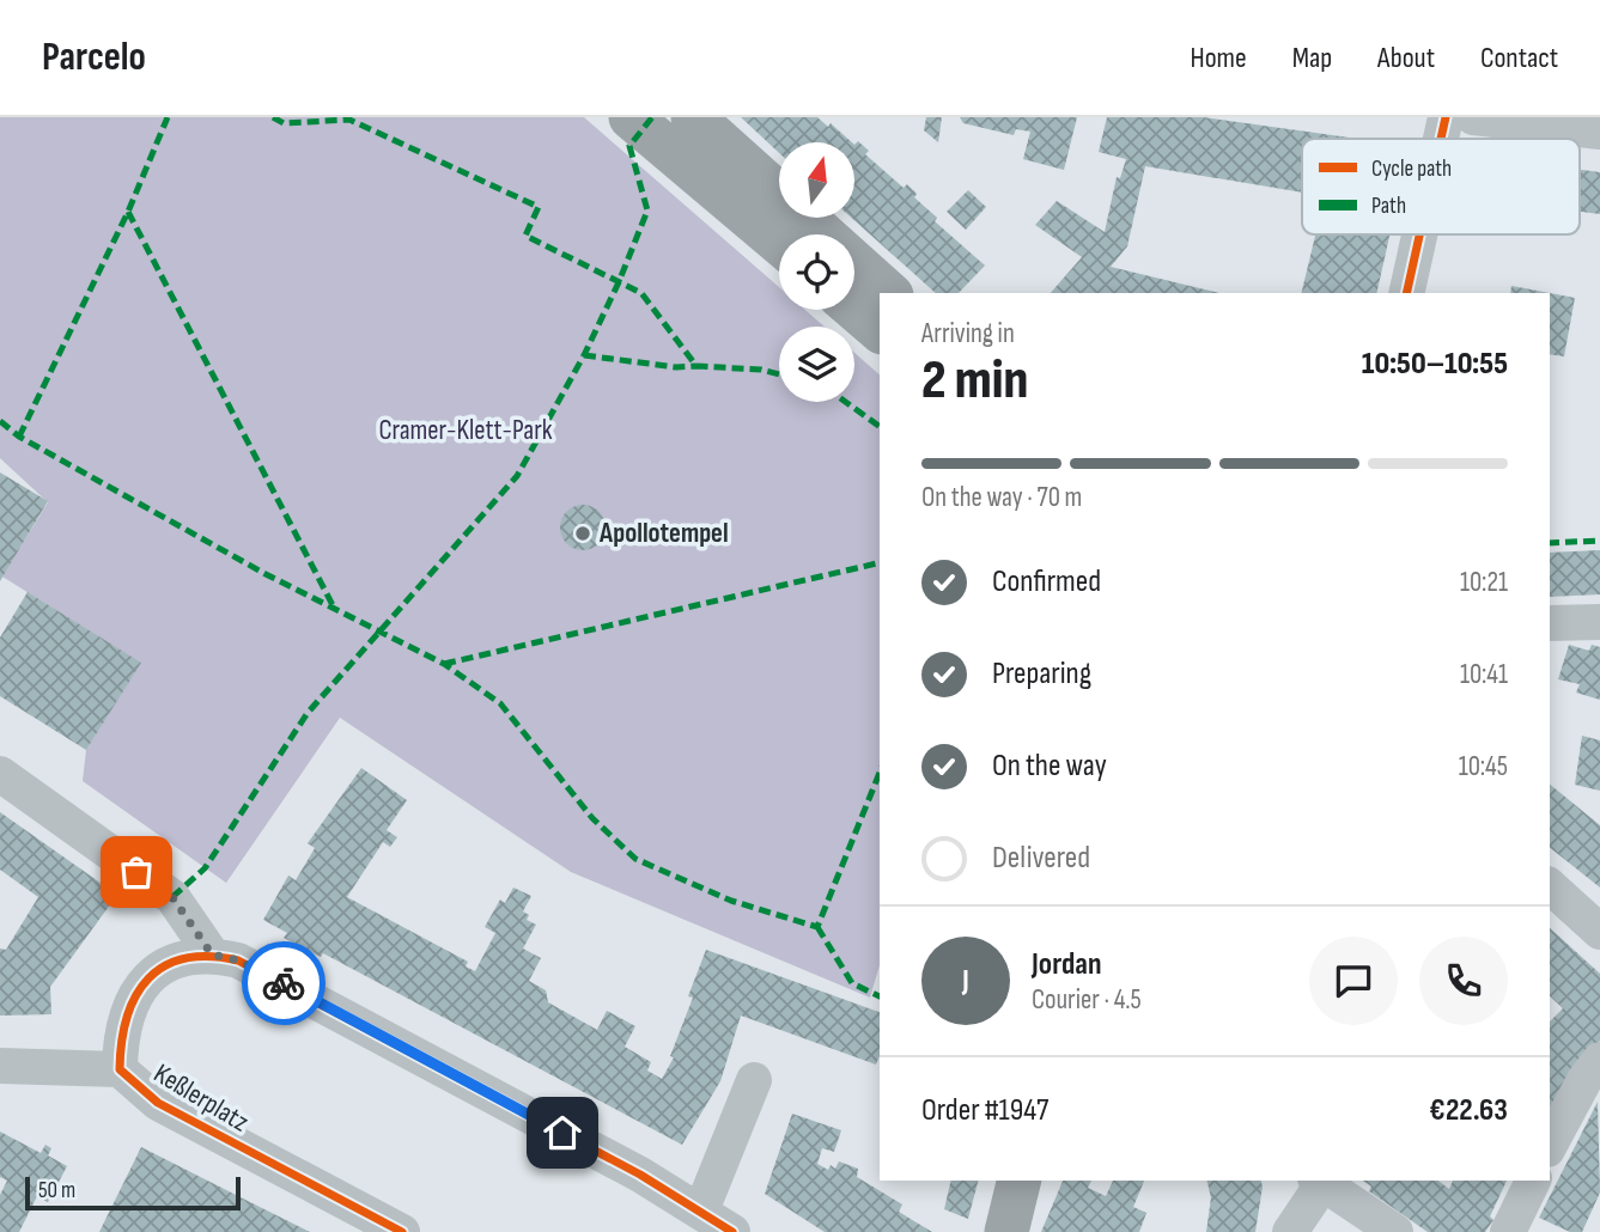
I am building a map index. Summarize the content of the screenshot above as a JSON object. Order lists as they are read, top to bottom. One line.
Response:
{"streets":{"street":["Keßlerplatz"]},"parks":["Cramer-Klett-Park"],"places":["Apollotempel"],"legend":["Cycle path","Path"],"scale_bar":"50 m","north":"top","page":{"header":"Parcelo","nav":["Home","Map","About","Contact"],"heading":["2 min","Arriving in","10:50–10:55"],"panel":["Jordan","Courier · 4.5","Order #1947","€22.63"],"bar":"On the way · 70 m","list":[["Confirmed","10:21"],["Preparing","10:41"],["On the way","10:45"],"Delivered"],"round":"J","scale":"50 m"}}
